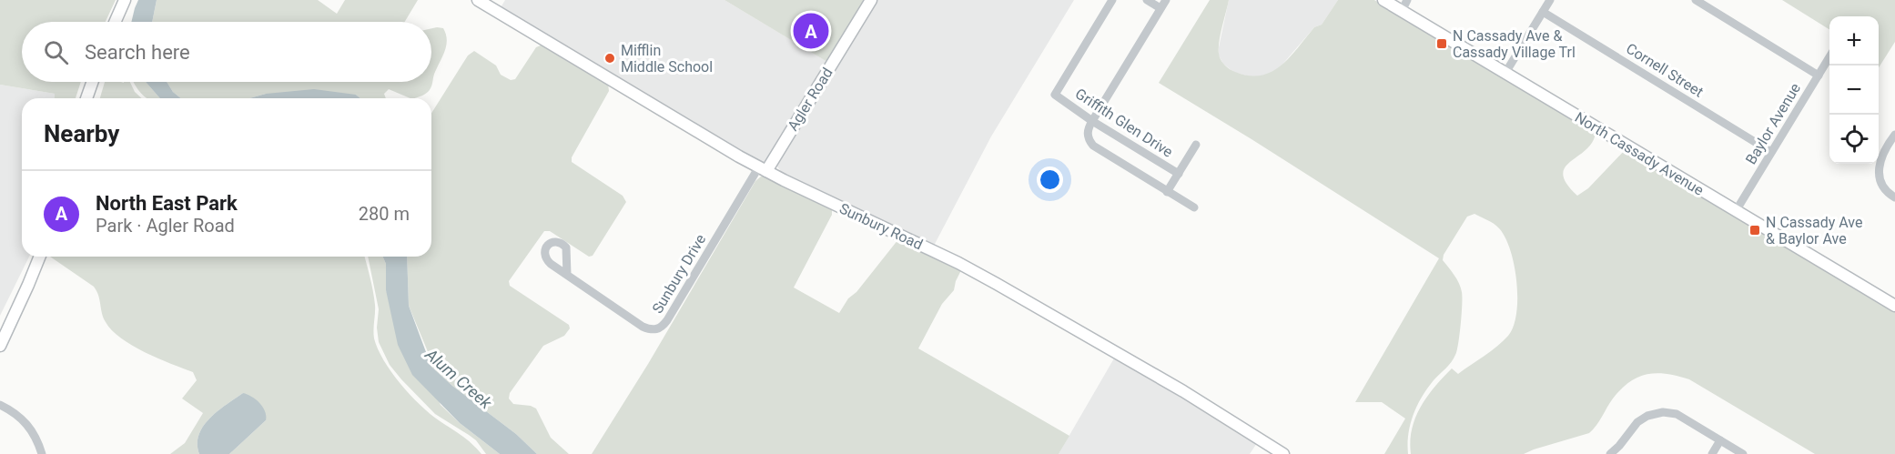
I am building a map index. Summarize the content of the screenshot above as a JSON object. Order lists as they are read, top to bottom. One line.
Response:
{"streets":{"main road":["Agler Road","North Cassady Avenue","Sunbury Road"],"street":["Cornell Street","Griffith Glen Drive","Baylor Avenue","Sunbury Drive"]},"crossings":[["Cornell Street","Baylor Avenue"],["Agler Road","Sunbury Road"],["Agler Road","Sunbury Drive"],["Baylor Avenue","North Cassady Avenue"],["Sunbury Road","Sunbury Drive"]],"water":["Alum Creek"],"places":{"transit":["N Cassady Ave & Cassady Village Trl","N Cassady Ave & Baylor Ave"],"other":["Mifflin Middle School"]},"page":{"pins":"A","map_buttons":["+","−"],"search":"Search here","heading":"Nearby","list":[{"mark":"A","name":"North East Park","note":"Park · Agler Road","value":"280 m"}]}}
